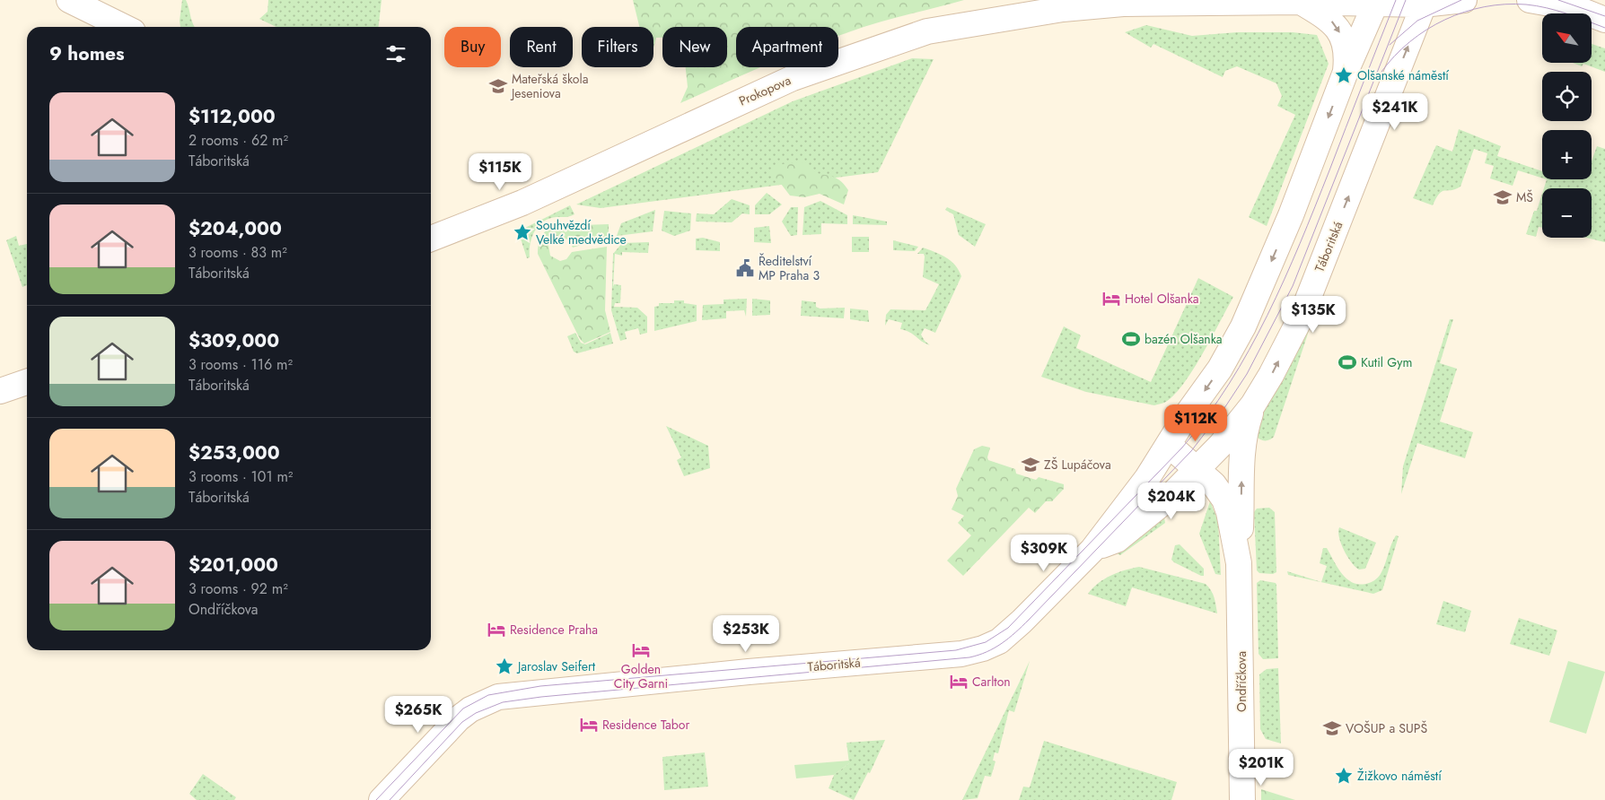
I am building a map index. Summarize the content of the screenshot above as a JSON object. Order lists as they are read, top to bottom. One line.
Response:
{"streets":{"street":["Prokopova","Táboritská","Ondříčkova"]},"crossings":[["Táboritská","Ondříčkova"]],"places":{"place":["Olšanské náměstí","Souhvězdí Velké medvědice","Jaroslav Seifert","Žižkovo náměstí"],"school or university":["Mateřská škola Jeseniova","MŠ","ZŠ Lupáčova","VOŠUP a SUPŠ"],"public building":["Ředitelství MP Praha 3"],"hotel":["Hotel Olšanka","Residence Praha","Golden City Garni","Carlton","Residence Tabor"],"sports":["bazén Olšanka","Kutil Gym"]},"north":"top left","page":{"map_buttons":["+","−"],"chip":["Buy","Rent","Filters","New","Apartment"],"heading":"9 homes","list":[{"name":"$112,000","note":"2 rooms · 62 m² · Táboritská"},{"name":"$204,000","note":"3 rooms · 83 m² · Táboritská"},{"name":"$309,000","note":"3 rooms · 116 m² · Táboritská"},{"name":"$253,000","note":"3 rooms · 101 m² · Táboritská"},{"name":"$201,000","note":"3 rooms · 92 m² · Ondříčkova"}],"price":["$241K","$115K","$135K","$112K","$204K","$309K","$253K","$265K","$201K"]}}
